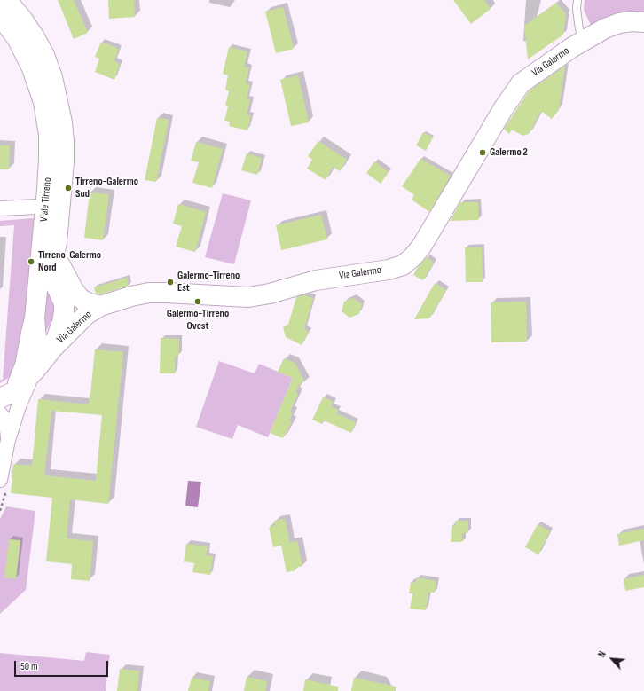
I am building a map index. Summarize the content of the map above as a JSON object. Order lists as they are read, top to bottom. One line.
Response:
{"streets":{"street":["Via Galermo","Viale Tirreno"]},"crossings":[["Via Galermo","Viale Tirreno"]],"places":["Galermo 2","Tirreno-Galermo Sud","Tirreno-Galermo Nord","Galermo-Tirreno Est","Galermo-Tirreno Ovest"],"scale_bar":"50 m","north":"top left"}
